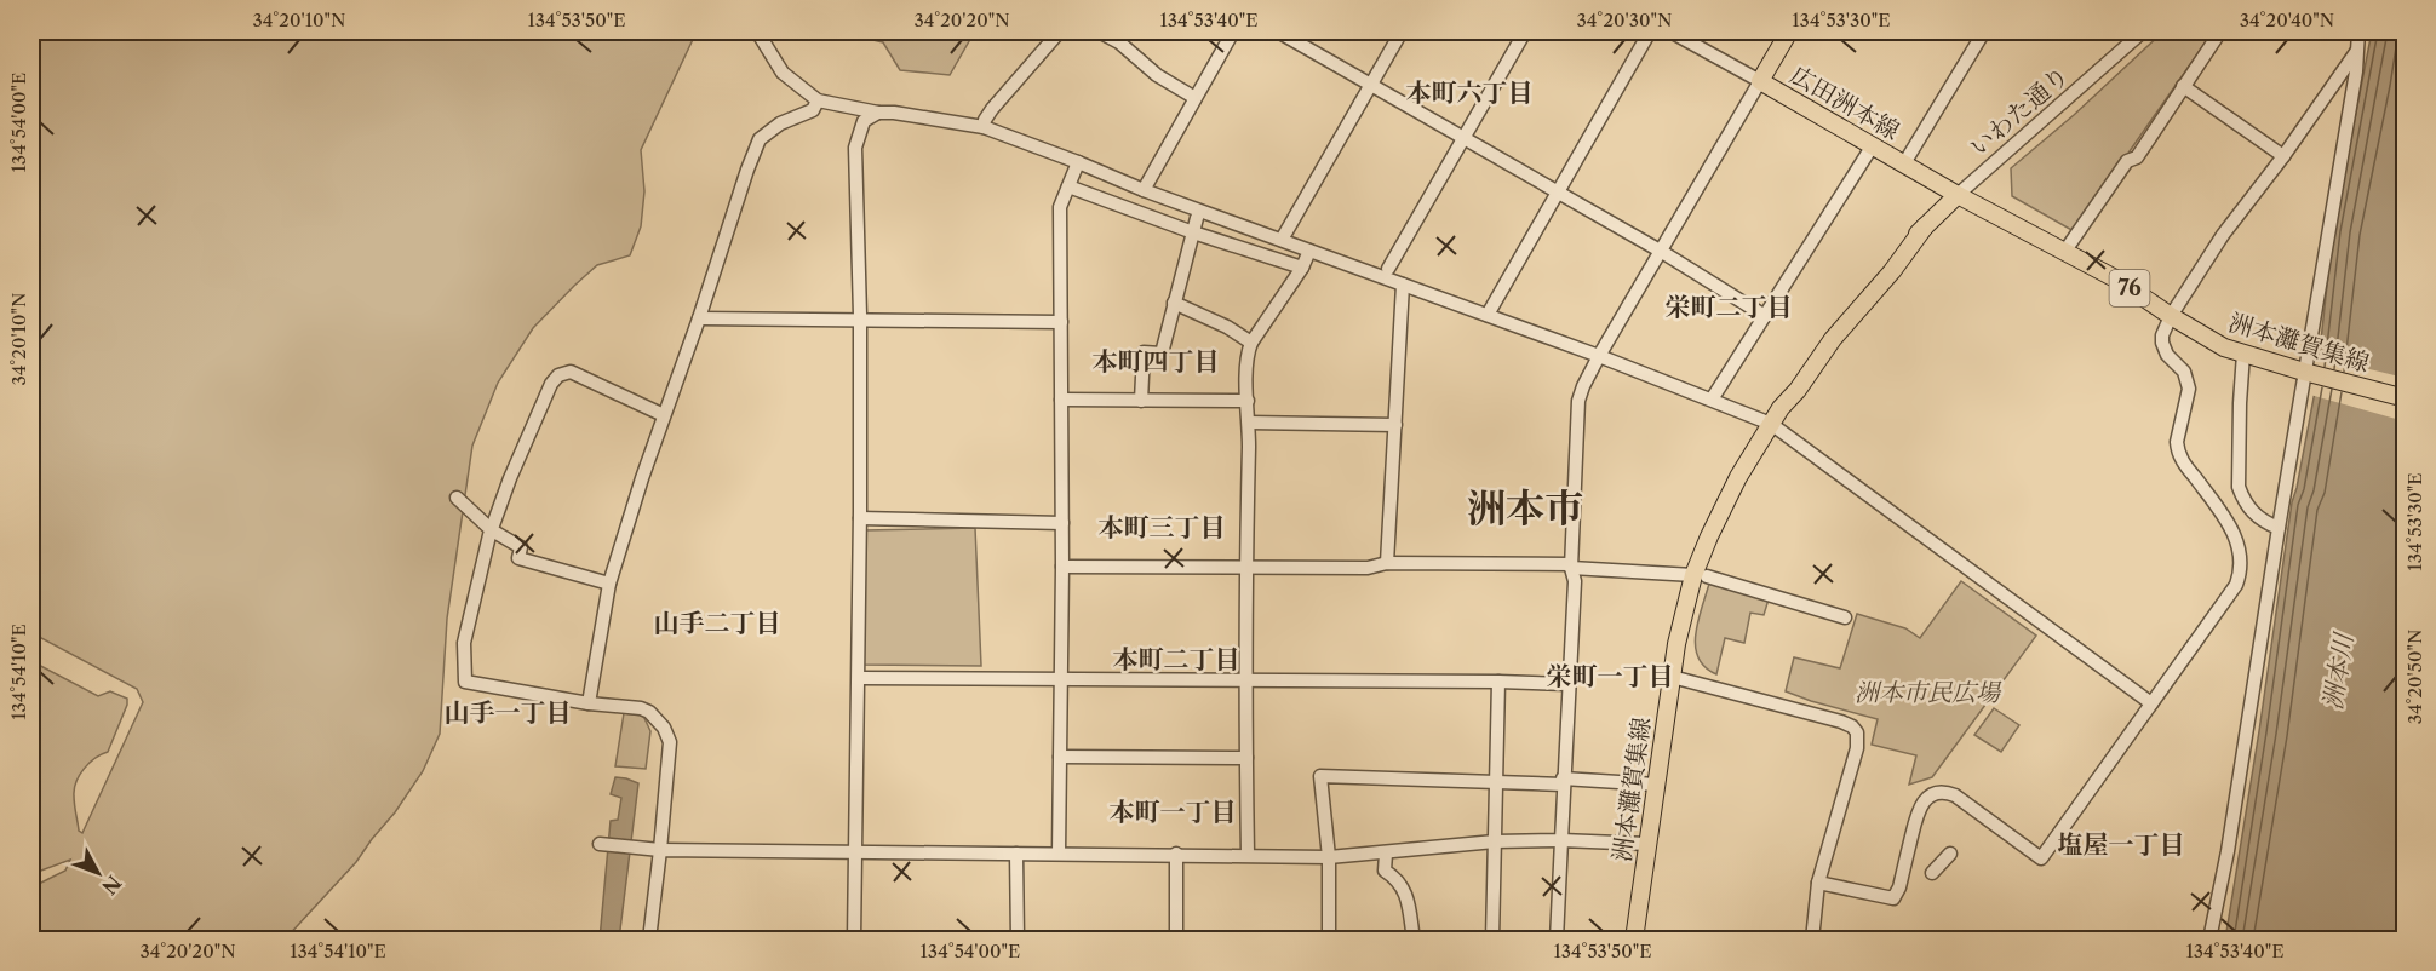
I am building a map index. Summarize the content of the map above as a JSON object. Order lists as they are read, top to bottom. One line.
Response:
{"streets":{"main road":["広田洲本線","76","洲本灘賀集線"],"street":["いわた通り"]},"crossings":[["広田洲本線","いわた通り"],["広田洲本線","洲本灘賀集線"],["いわた通り","洲本灘賀集線"]],"districts":["本町六丁目","栄町二丁目","本町四丁目","洲本市","本町三丁目","山手二丁目","本町二丁目","栄町一丁目","山手一丁目","本町一丁目","塩屋一丁目"],"water":["洲本川"],"parks":["洲本市民広場"],"north":"bottom right","coordinates":["34°20'10\"N","134°53'50\"E","34°20'20\"N","134°53'40\"E","34°20'30\"N","134°53'30\"E","34°20'40\"N","134°54'00\"E","134°54'10\"E","34°20'50\"N"]}
